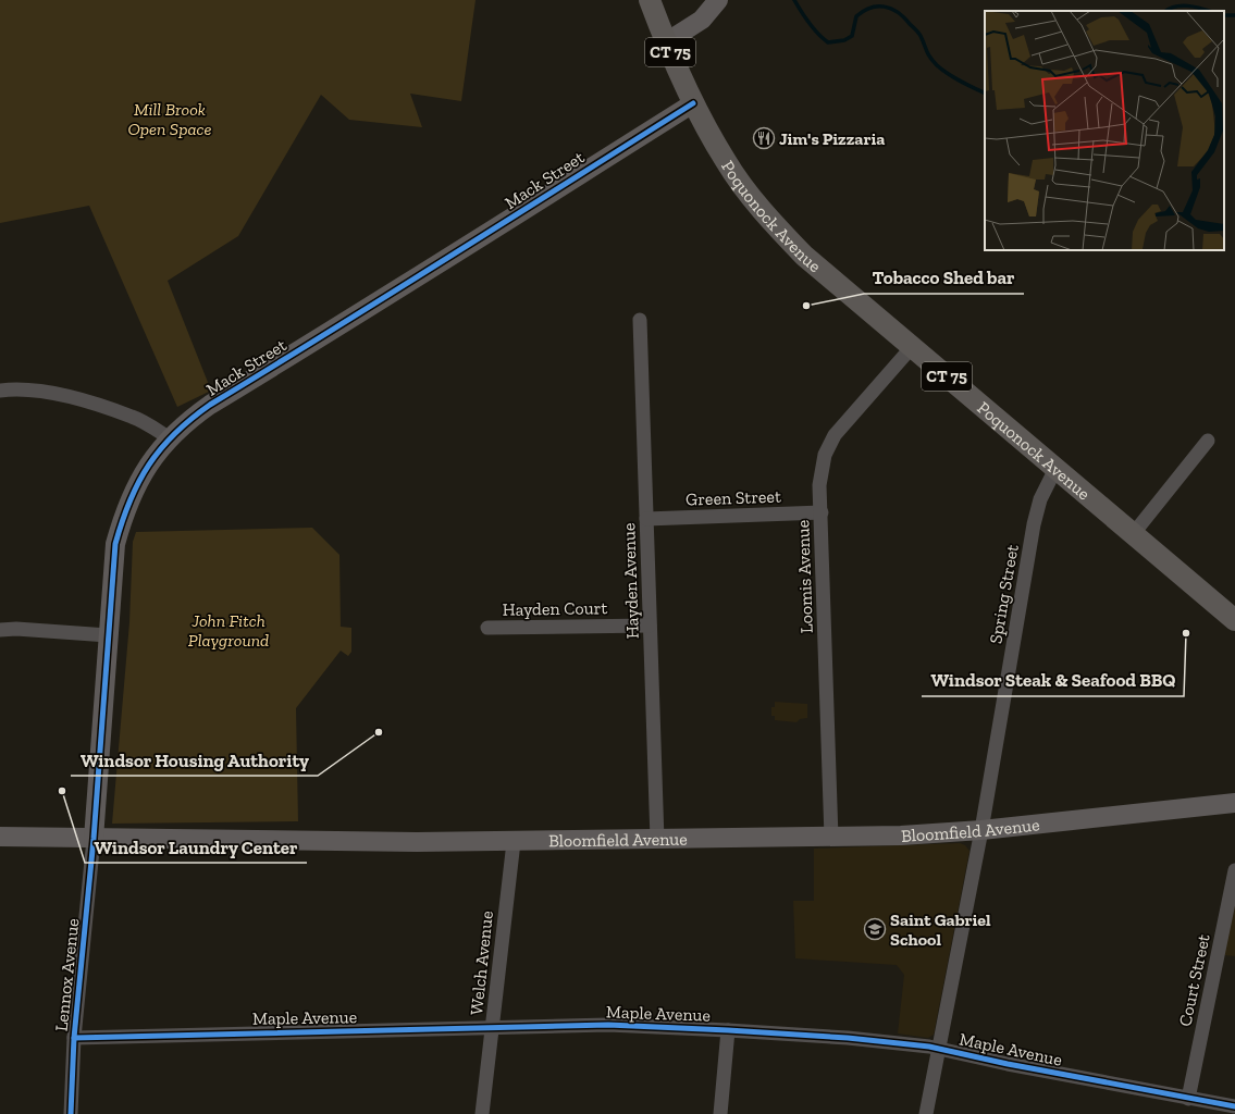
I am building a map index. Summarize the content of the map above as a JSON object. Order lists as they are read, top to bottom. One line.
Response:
{"streets":{"main road":["CT 75","Mack Street","Poquonock Avenue","Bloomfield Avenue"],"street":["Green Street","Loomis Avenue","Hayden Avenue","Spring Street","Hayden Court","Welch Avenue","Lennox Avenue","Court Street","Maple Avenue"]},"crossings":[["Mack Street","Poquonock Avenue"],["Mack Street","Bloomfield Avenue"],["Mack Street","Lennox Avenue"],["Poquonock Avenue","Loomis Avenue"],["Poquonock Avenue","Spring Street"],["Green Street","Loomis Avenue"],["Green Street","Hayden Avenue"],["Loomis Avenue","Bloomfield Avenue"],["Hayden Avenue","Hayden Court"],["Hayden Avenue","Bloomfield Avenue"],["Spring Street","Bloomfield Avenue"],["Spring Street","Maple Avenue"],["Bloomfield Avenue","Welch Avenue"],["Bloomfield Avenue","Lennox Avenue"],["Welch Avenue","Maple Avenue"],["Lennox Avenue","Maple Avenue"],["Court Street","Maple Avenue"]],"parks":["Mill Brook Open Space","John Fitch Playground"],"places":{"restaurant":["Jim's Pizzaria"],"other":["Tobacco Shed bar","Windsor Steak & Seafood BBQ","Windsor Housing Authority","Windsor Laundry Center"],"school or university":["Saint Gabriel School"]}}
